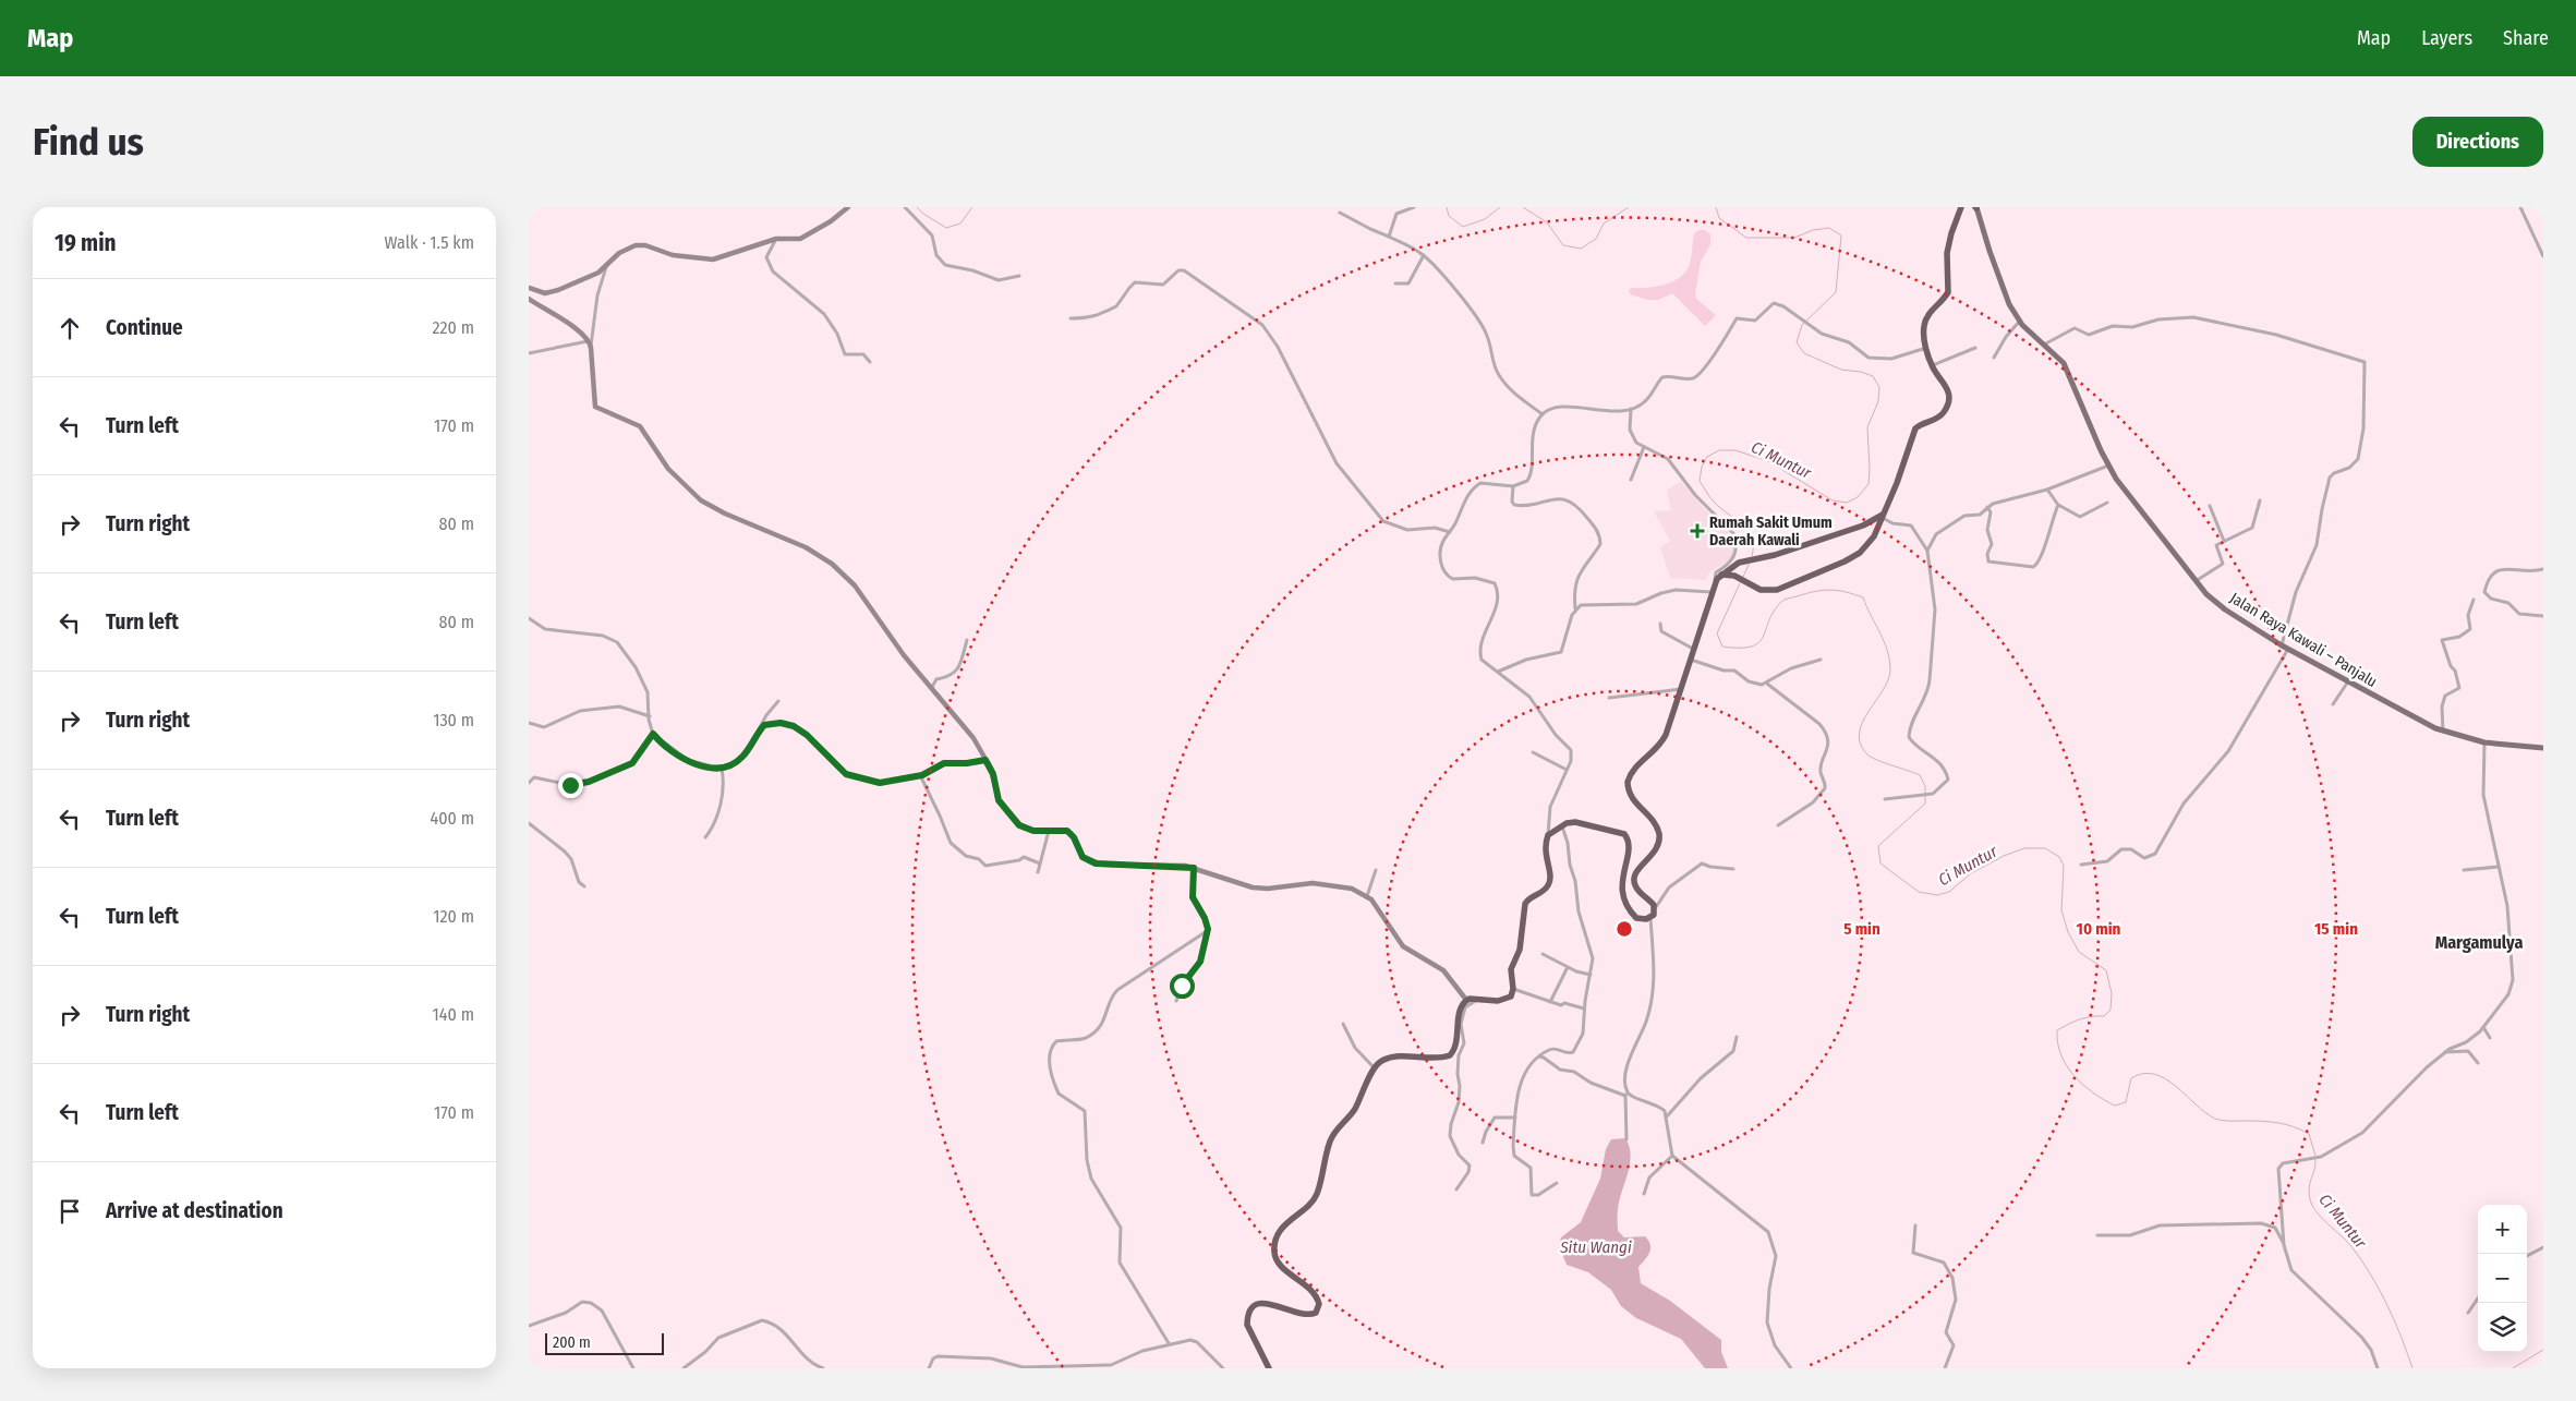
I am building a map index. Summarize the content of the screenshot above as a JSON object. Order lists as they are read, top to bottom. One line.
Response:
{"streets":{"main road":["Jalan Raya Kawali – Panjalu"]},"districts":["Margamulya"],"water":["Ci Muntur","Situ Wangi"],"places":{"health":["Rumah Sakit Umum Daerah Kawali"]},"scale_bar":"200 m","page":{"header":"Map","nav":["Map","Layers","Share"],"buttons":"Directions","title":"Find us","heading":["19 min","Walk · 1.5 km"],"list":[["Continue","220 m"],["Turn left","170 m"],["Turn right","80 m"],["Turn left","80 m"],["Turn right","130 m"],["Turn left","400 m"],["Turn left","120 m"],["Turn right","140 m"],["Turn left","170 m"],"Arrive at destination"],"map_buttons":["+","−"],"scale":"200 m"},"rings":["5 min","10 min","15 min"]}
